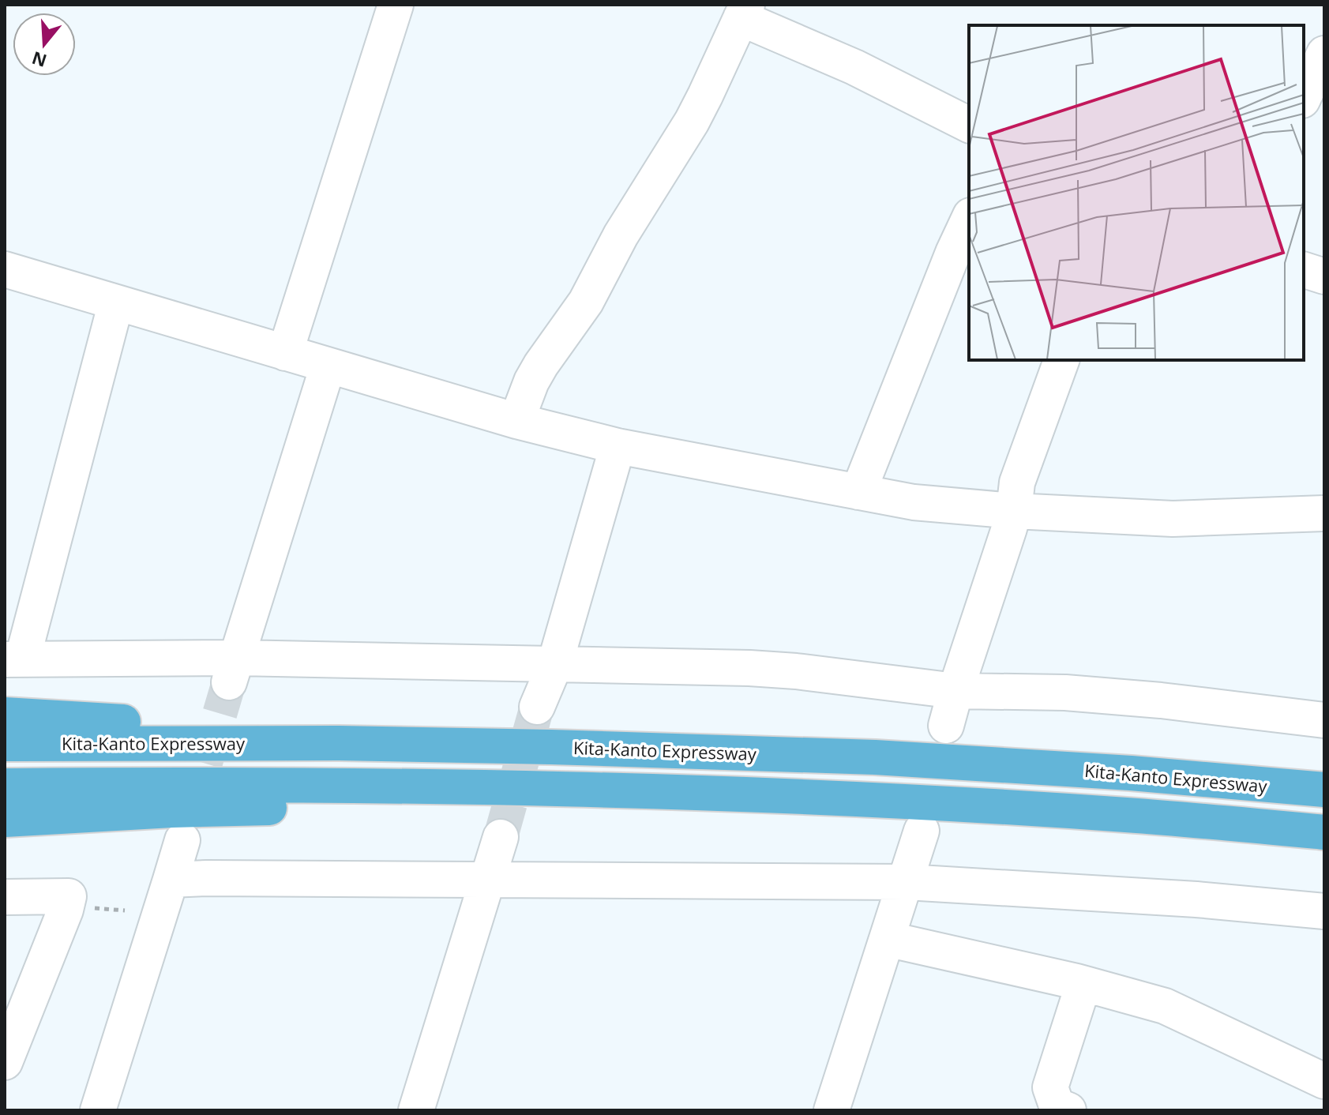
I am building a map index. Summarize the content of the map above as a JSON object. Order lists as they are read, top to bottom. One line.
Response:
{"streets":{"highway":["Kita-Kanto Expressway"]},"north":"bottom"}
